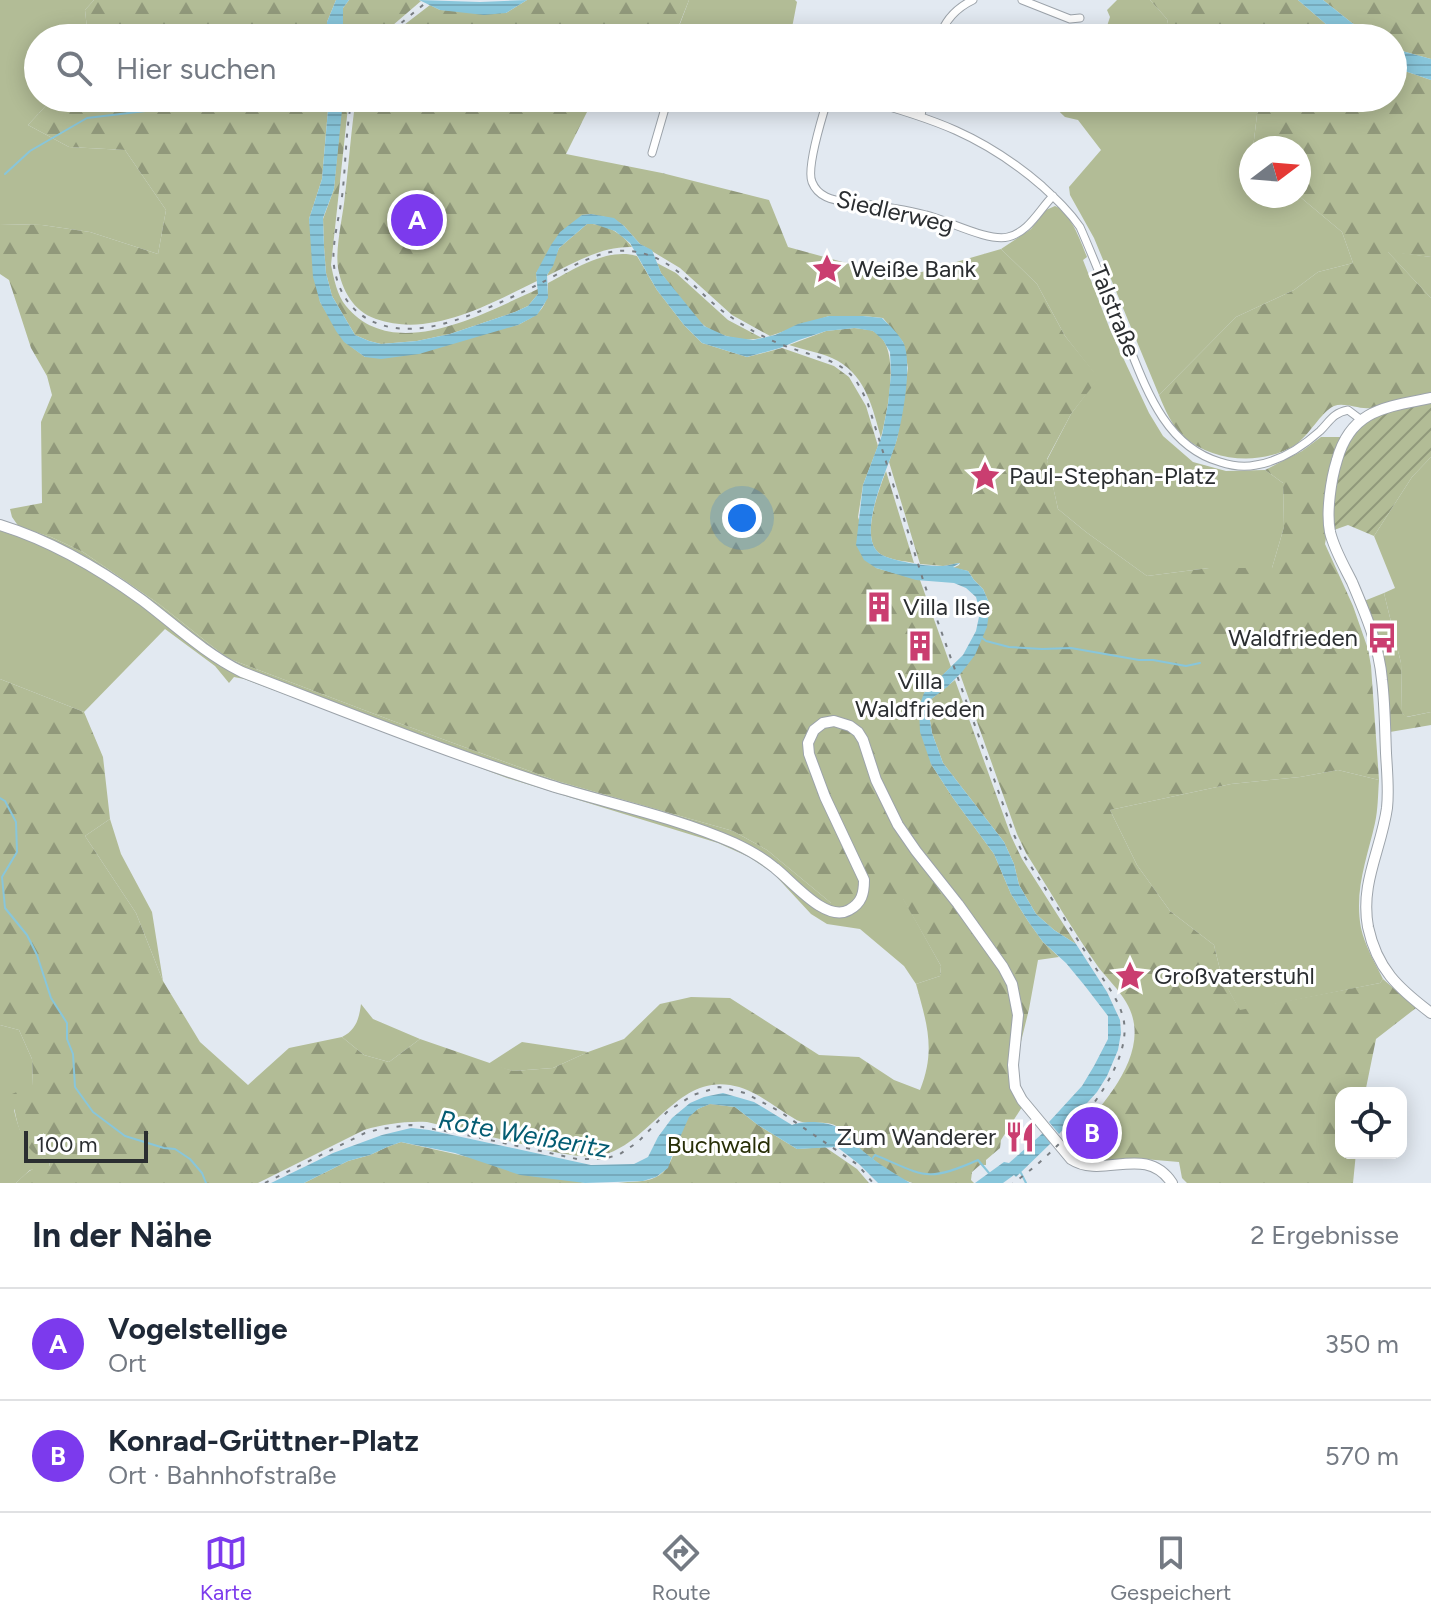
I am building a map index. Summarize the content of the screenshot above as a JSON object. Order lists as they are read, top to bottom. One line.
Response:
{"streets":{"street":["Siedlerweg","Talstraße"]},"crossings":[["Siedlerweg","Talstraße"]],"water":["Rote Weißeritz"],"parks":["Buchwald"],"places":{"place":["Weiße Bank","Paul-Stephan-Platz","Großvaterstuhl"],"building":["Villa Ilse","Villa Waldfrieden"],"bus stop":["Waldfrieden"],"restaurant":["Zum Wanderer"]},"scale_bar":"100 m","north":"right","page":{"search":"Hier suchen","pins":["A","B"],"scale":"100 m","heading":["In der Nähe","2 Ergebnisse"],"list":[{"mark":"A","name":"Vogelstellige","note":"Ort","value":"350 m"},{"mark":"B","name":"Konrad-Grüttner-Platz","note":"Ort · Bahnhofstraße","value":"570 m"}],"nav":["Karte","Route","Gespeichert"]}}
